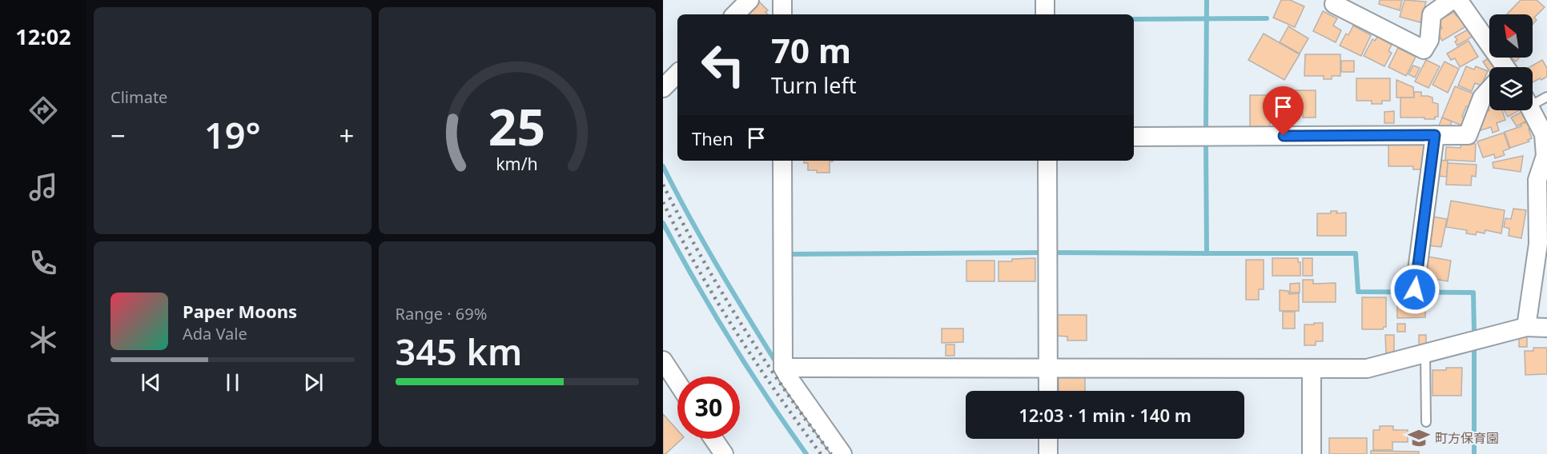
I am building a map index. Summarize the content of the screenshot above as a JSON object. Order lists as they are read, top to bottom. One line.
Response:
{"places":{"school or university":["町方保育園"]},"north":"top left","page":{"tabs":"12:02","tile":["Climate",["Range · 69%","345 km"]],"turn":["70 m","Turn left"],"heat":["−","19°","+"],"then":"Then","song":["Paper Moons","Ada Vale"],"limit":"30","trip":"12:03 · 1 min · 140 m","gauge":["25","km/h"]}}
